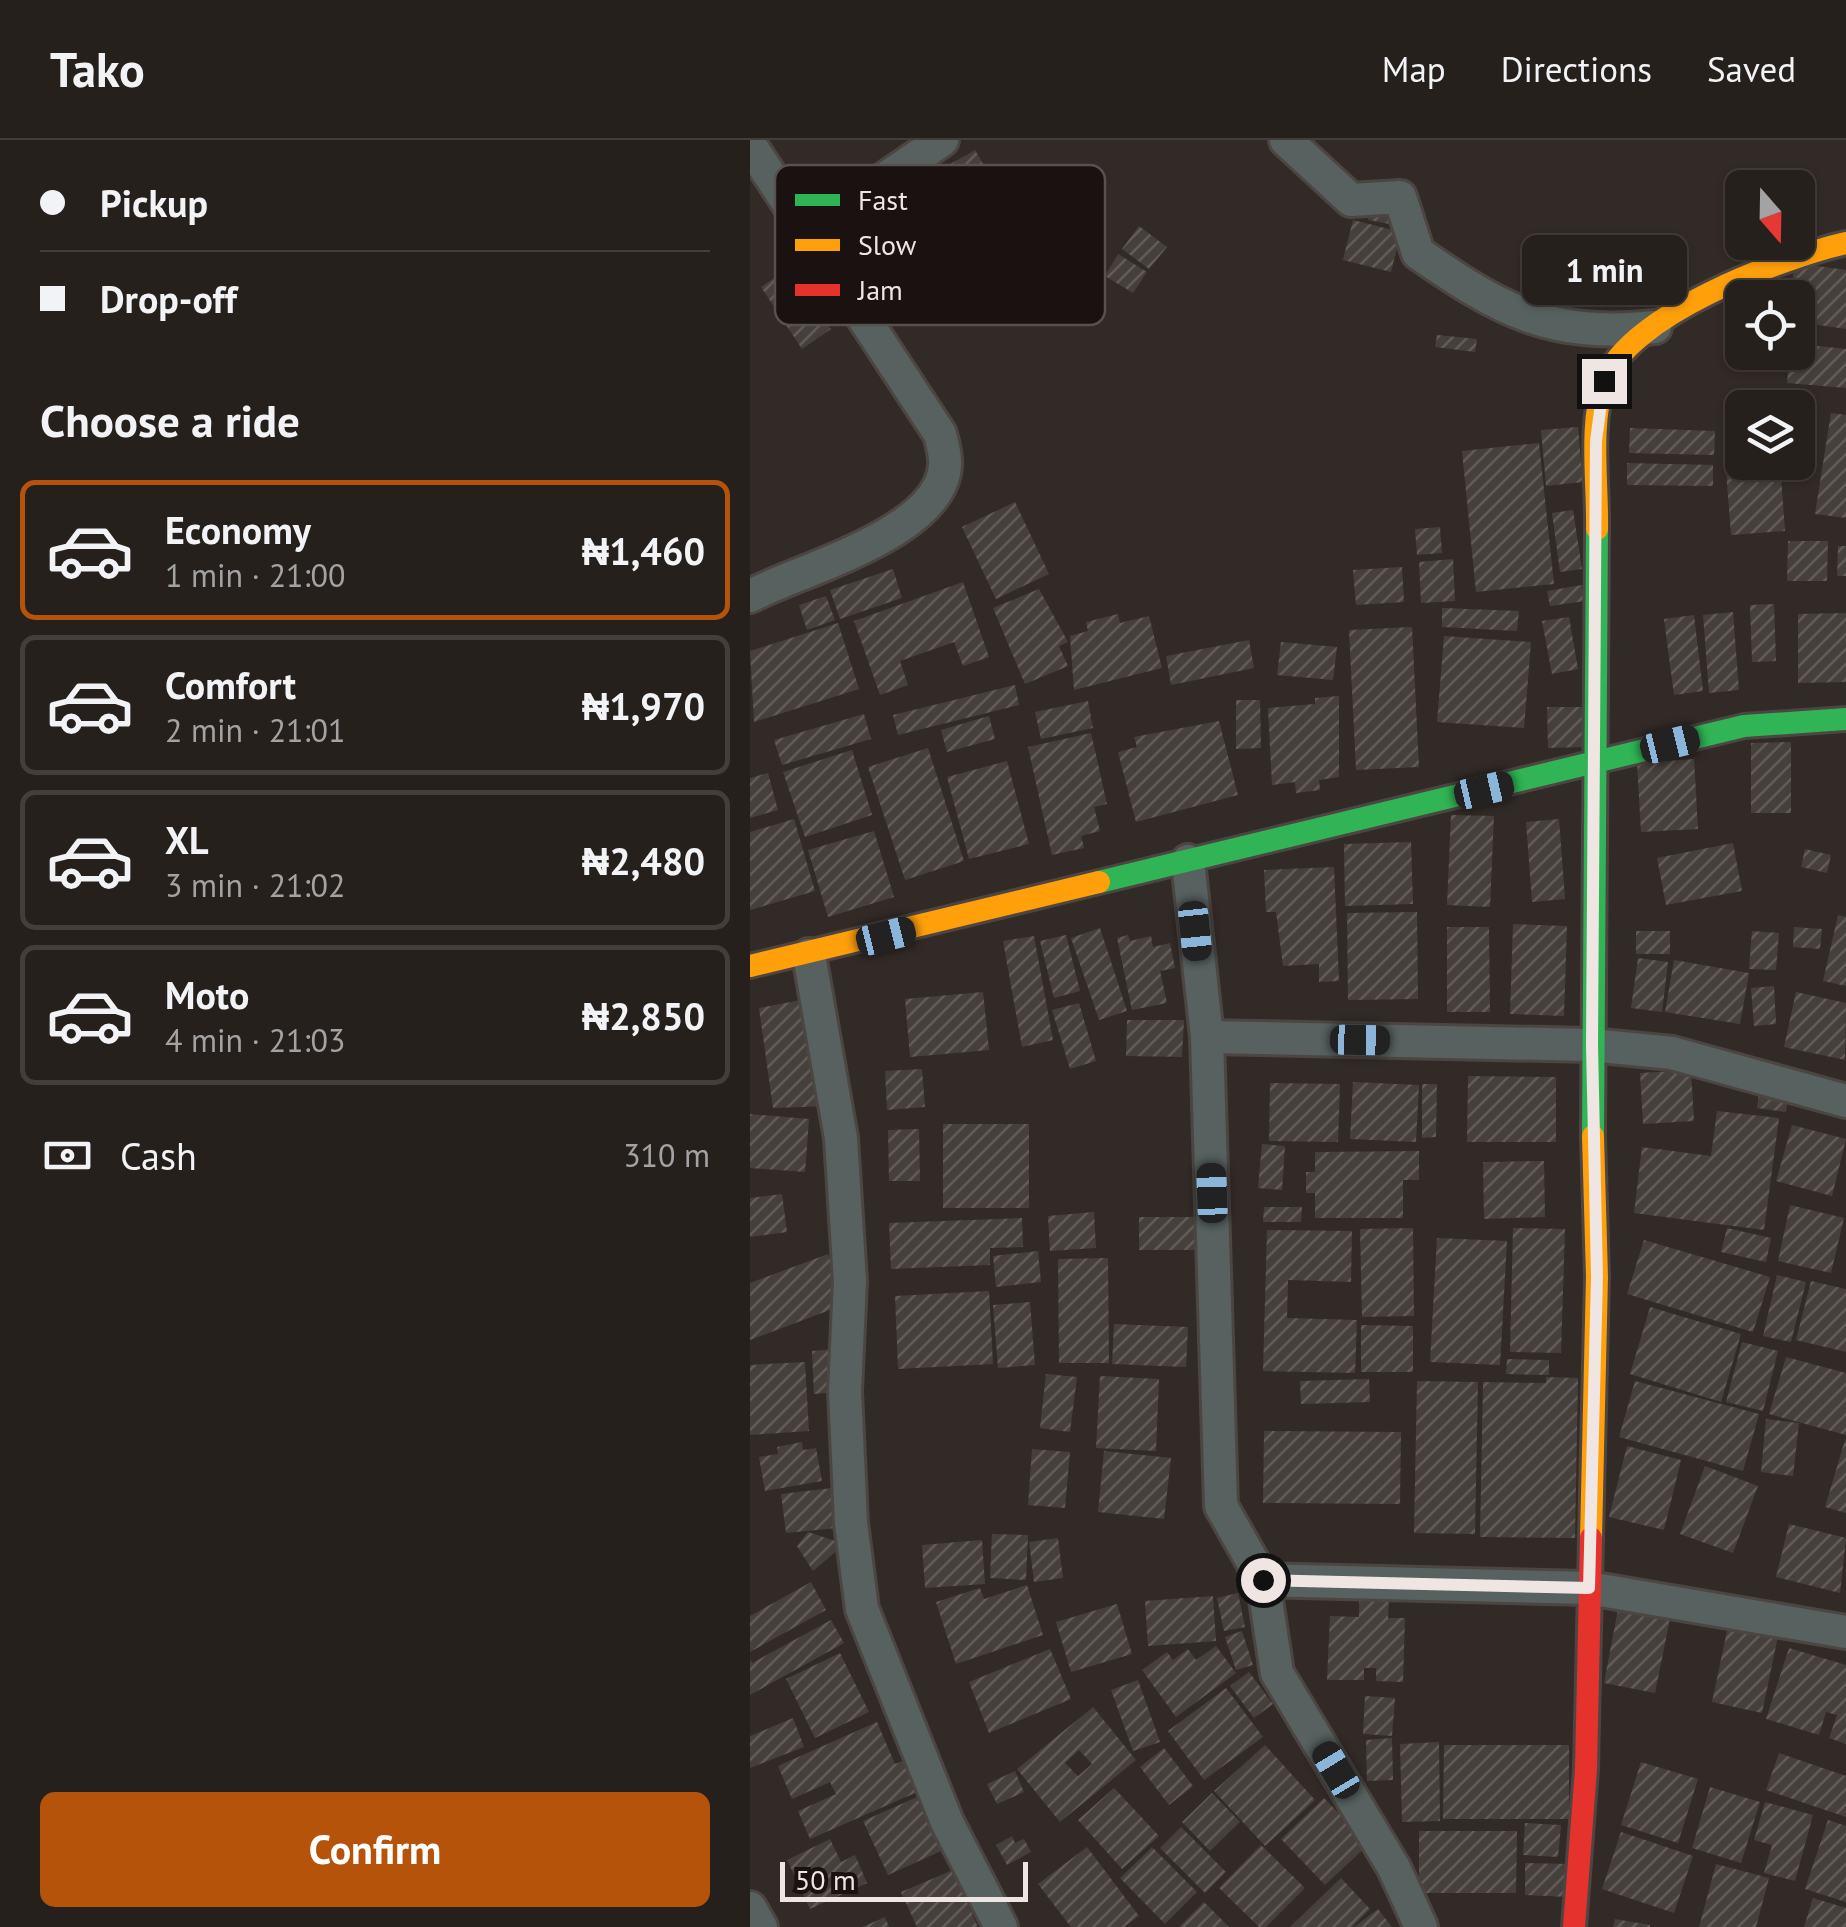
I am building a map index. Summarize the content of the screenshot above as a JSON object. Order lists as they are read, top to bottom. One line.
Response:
{"legend":["Fast","Slow","Jam"],"scale_bar":"50 m","north":"bottom","page":{"header":"Tako","nav":["Map","Directions","Saved"],"banner":["Pickup","Drop-off"],"bubble":"1 min","heading":"Choose a ride","list":[{"name":"Economy","note":"1 min · 21:00","value":"₦1,460"},{"name":"Comfort","note":"2 min · 21:01","value":"₦1,970"},{"name":"XL","note":"3 min · 21:02","value":"₦2,480"},{"name":"Moto","note":"4 min · 21:03","value":"₦2,850"}],"pay":["Cash","310 m"],"buttons":"Confirm","scale":"50 m"}}
